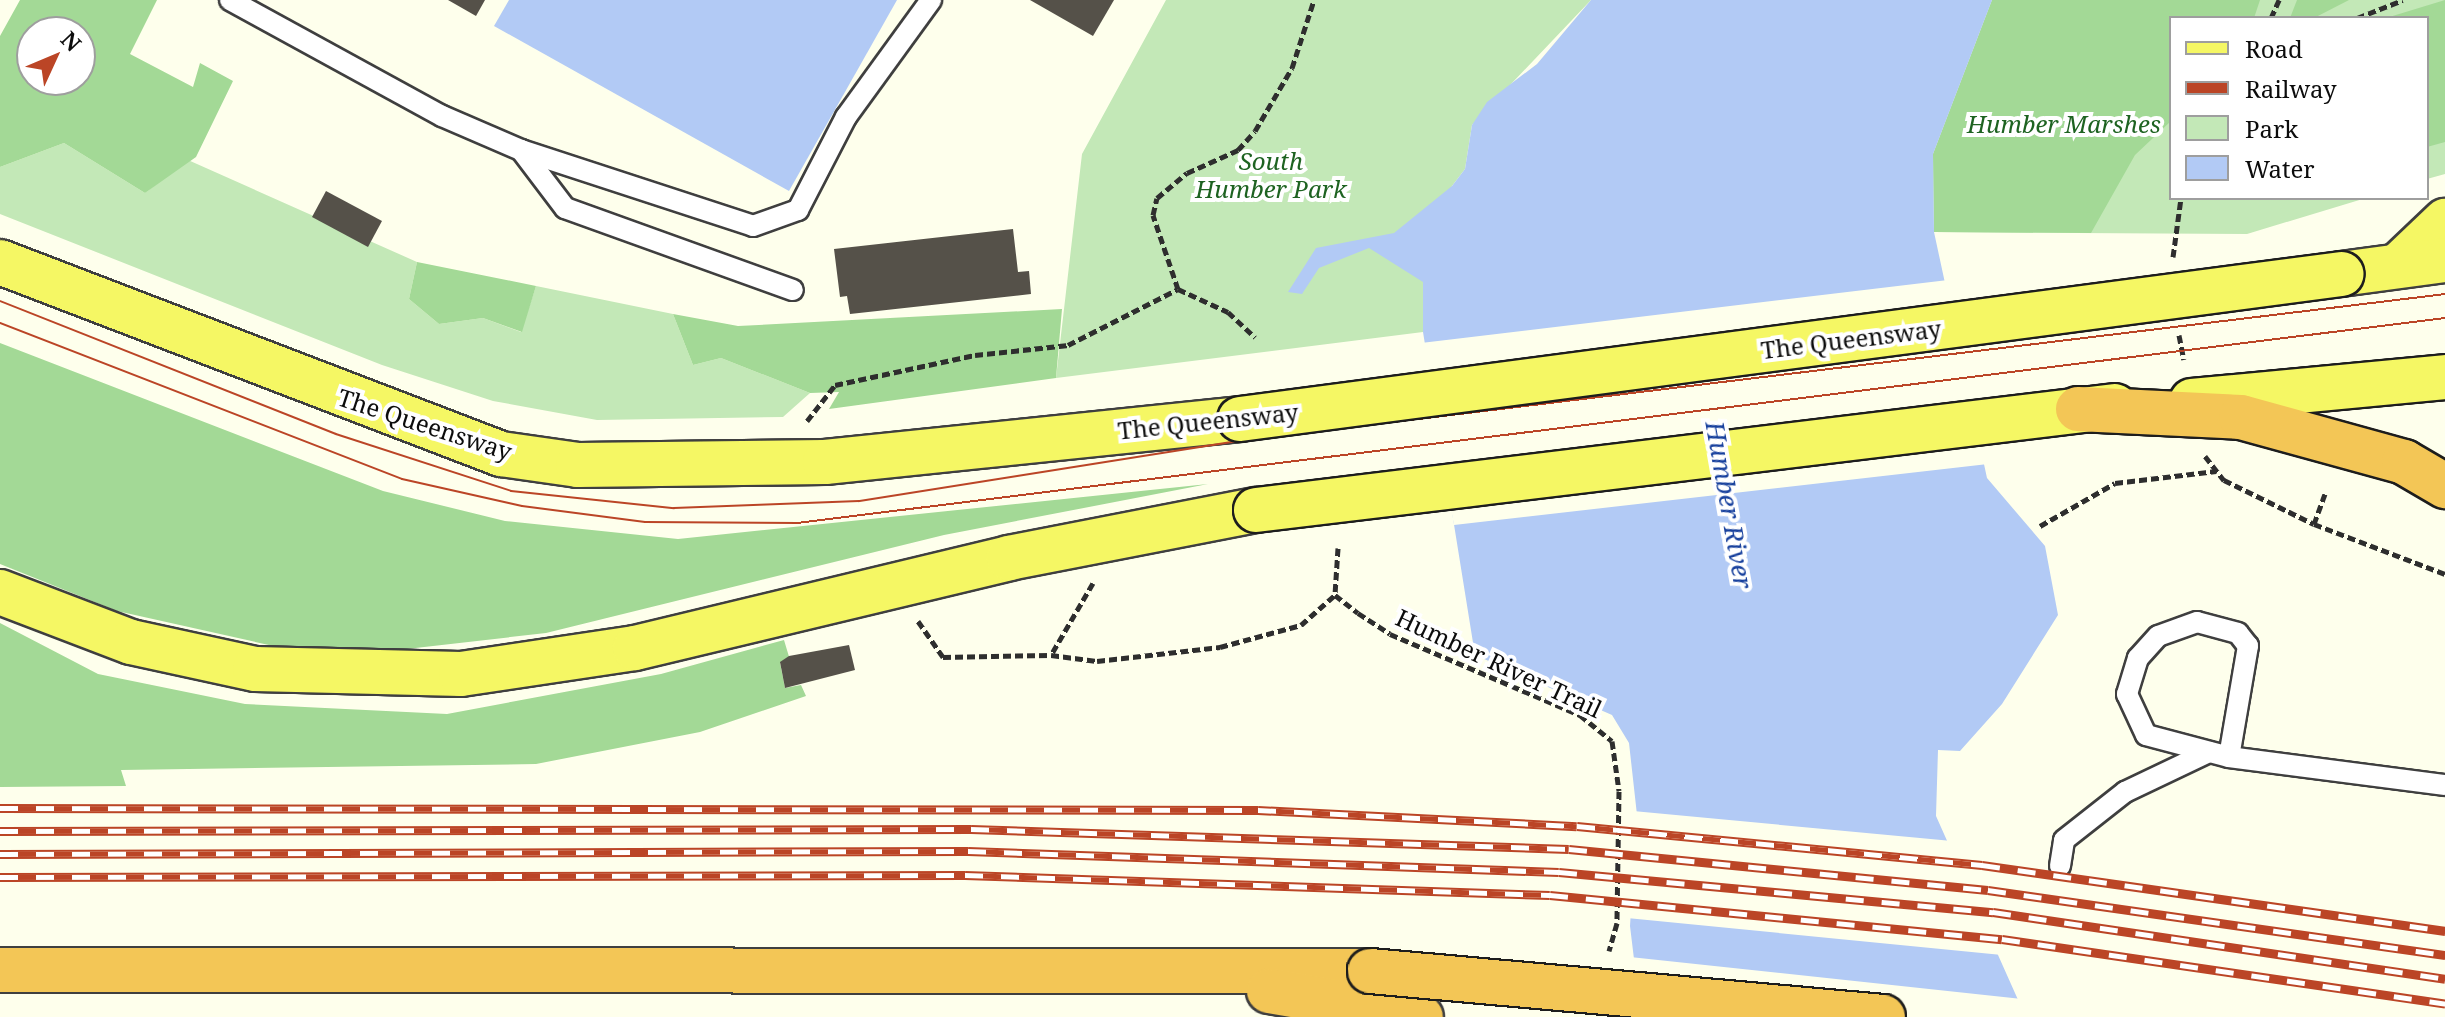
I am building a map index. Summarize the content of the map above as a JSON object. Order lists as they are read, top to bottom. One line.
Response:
{"streets":{"main road":["The Queensway"],"path":["Humber River Trail"]},"water":["Humber River"],"parks":["Humber Marshes","South Humber Park"],"legend":["Road","Railway","Park","Water"],"north":"top right"}
